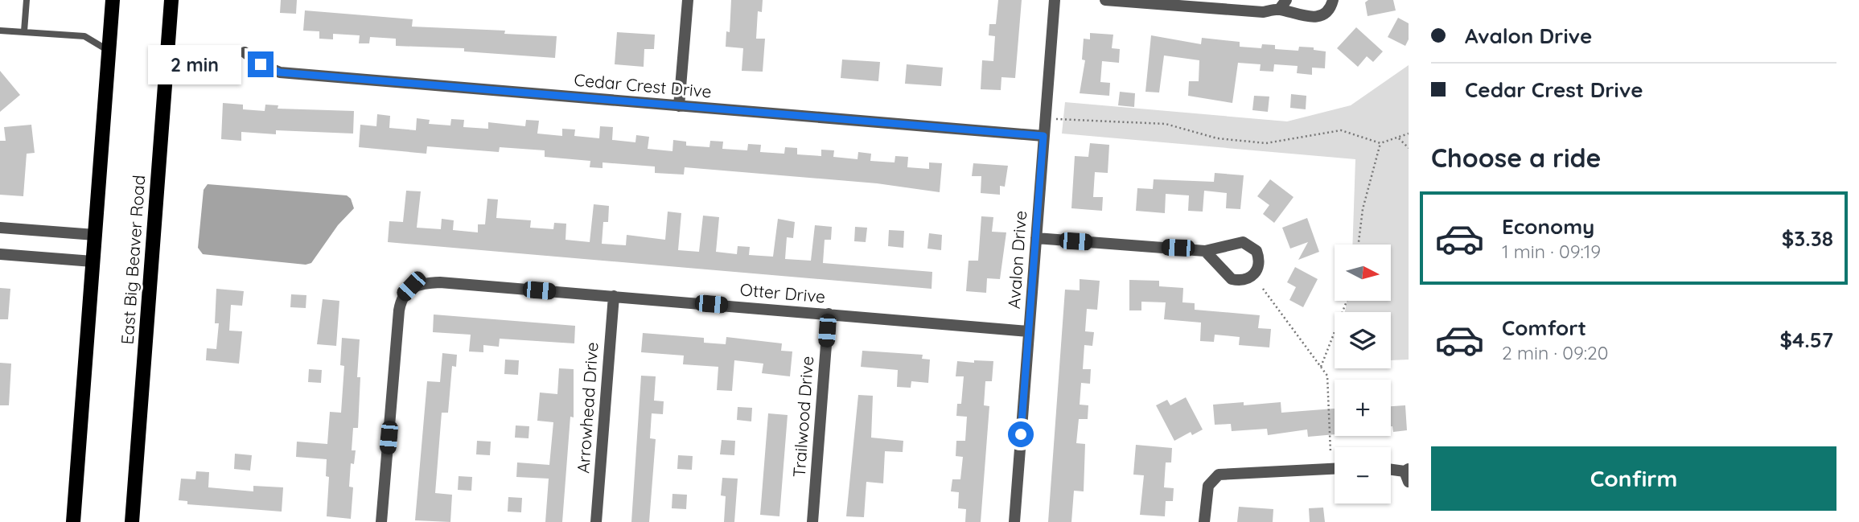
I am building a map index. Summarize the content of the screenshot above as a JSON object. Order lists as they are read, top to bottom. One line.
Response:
{"streets":{"main road":["East Big Beaver Road"],"street":["Cedar Crest Drive","Avalon Drive","Otter Drive","Arrowhead Drive","Trailwood Drive"]},"crossings":[["Cedar Crest Drive","Avalon Drive"],["Avalon Drive","Otter Drive"],["Otter Drive","Arrowhead Drive"],["Otter Drive","Trailwood Drive"]],"north":"right","page":{"banner":["Avalon Drive","Cedar Crest Drive"],"bubble":"2 min","heading":"Choose a ride","list":[{"name":"Economy","note":"1 min · 09:19","value":"$3.38"},{"name":"Comfort","note":"2 min · 09:20","value":"$4.57"}],"map_buttons":["+","−"],"buttons":"Confirm"}}
